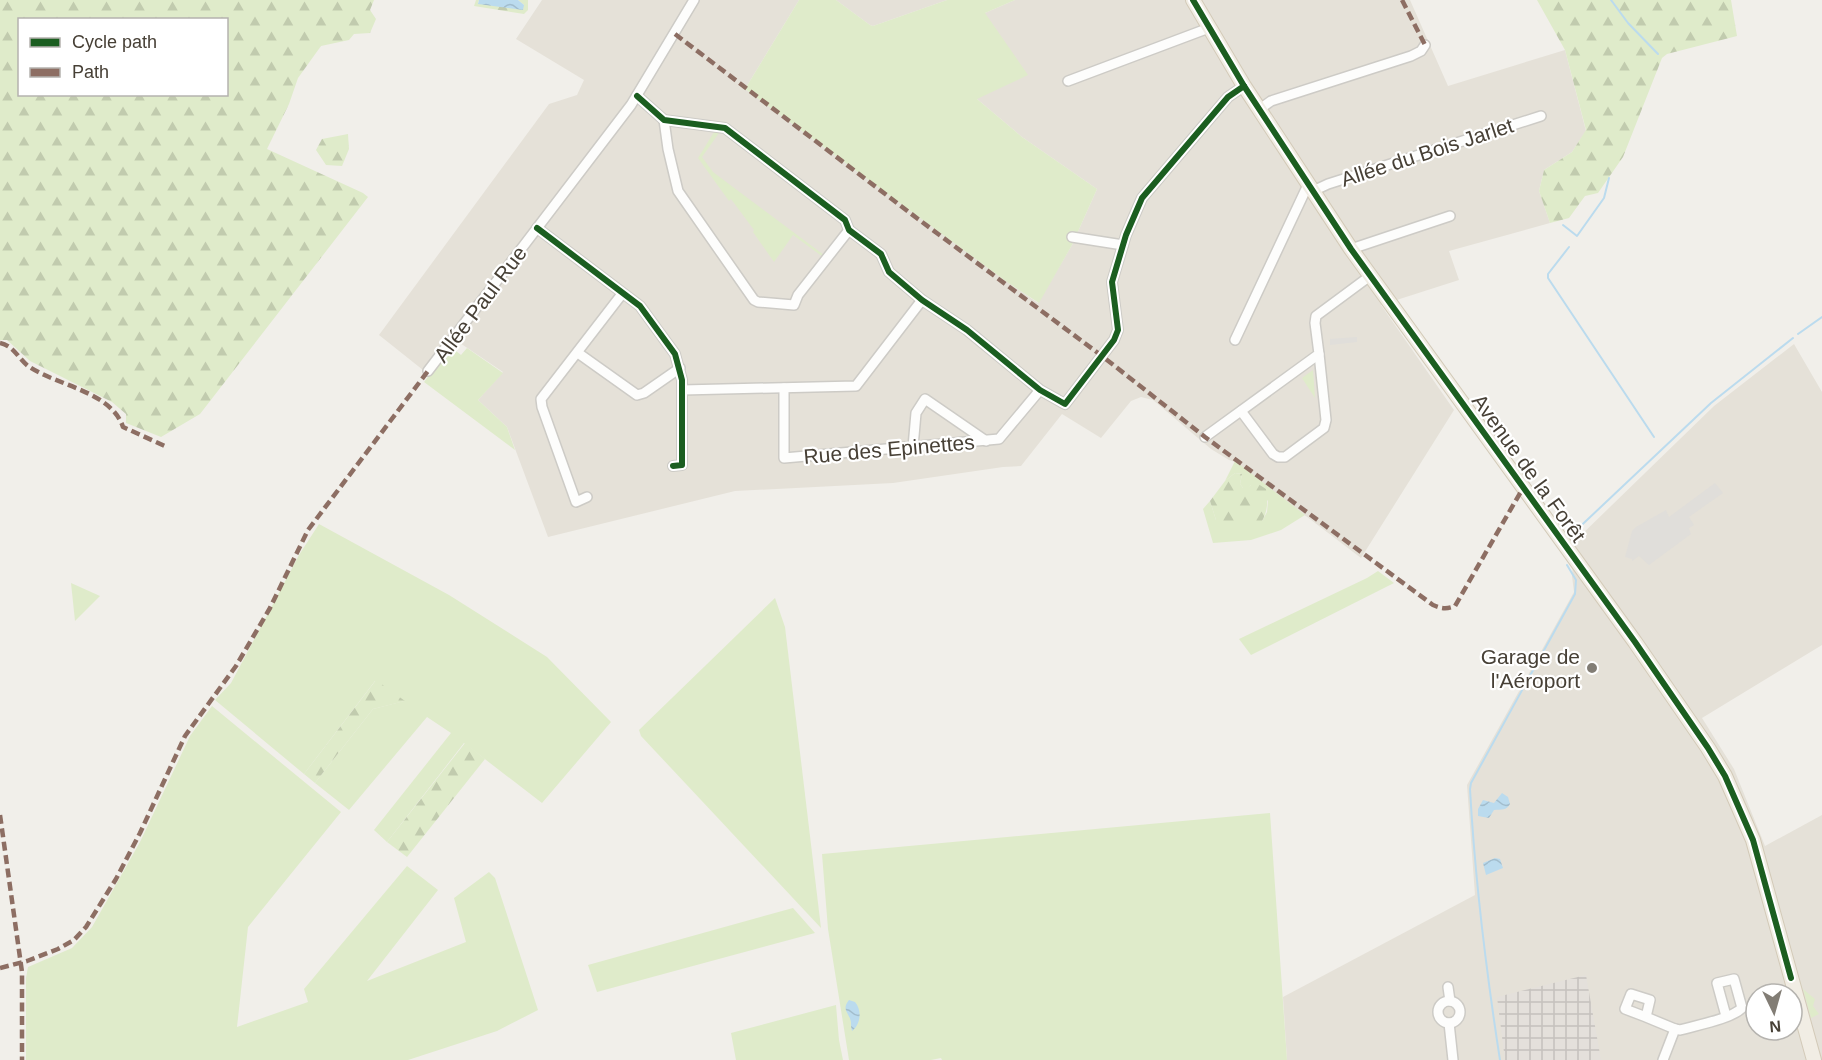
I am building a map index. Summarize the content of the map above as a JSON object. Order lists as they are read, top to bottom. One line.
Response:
{"streets":{"main road":["Avenue de la Forêt"],"street":["Allée du Bois Jarlet","Allée Paul Rue","Rue des Epinettes"]},"crossings":[["Allée du Bois Jarlet","Avenue de la Forêt"]],"places":["Garage de l'Aéroport"],"legend":["Cycle path","Path"],"north":"bottom"}
